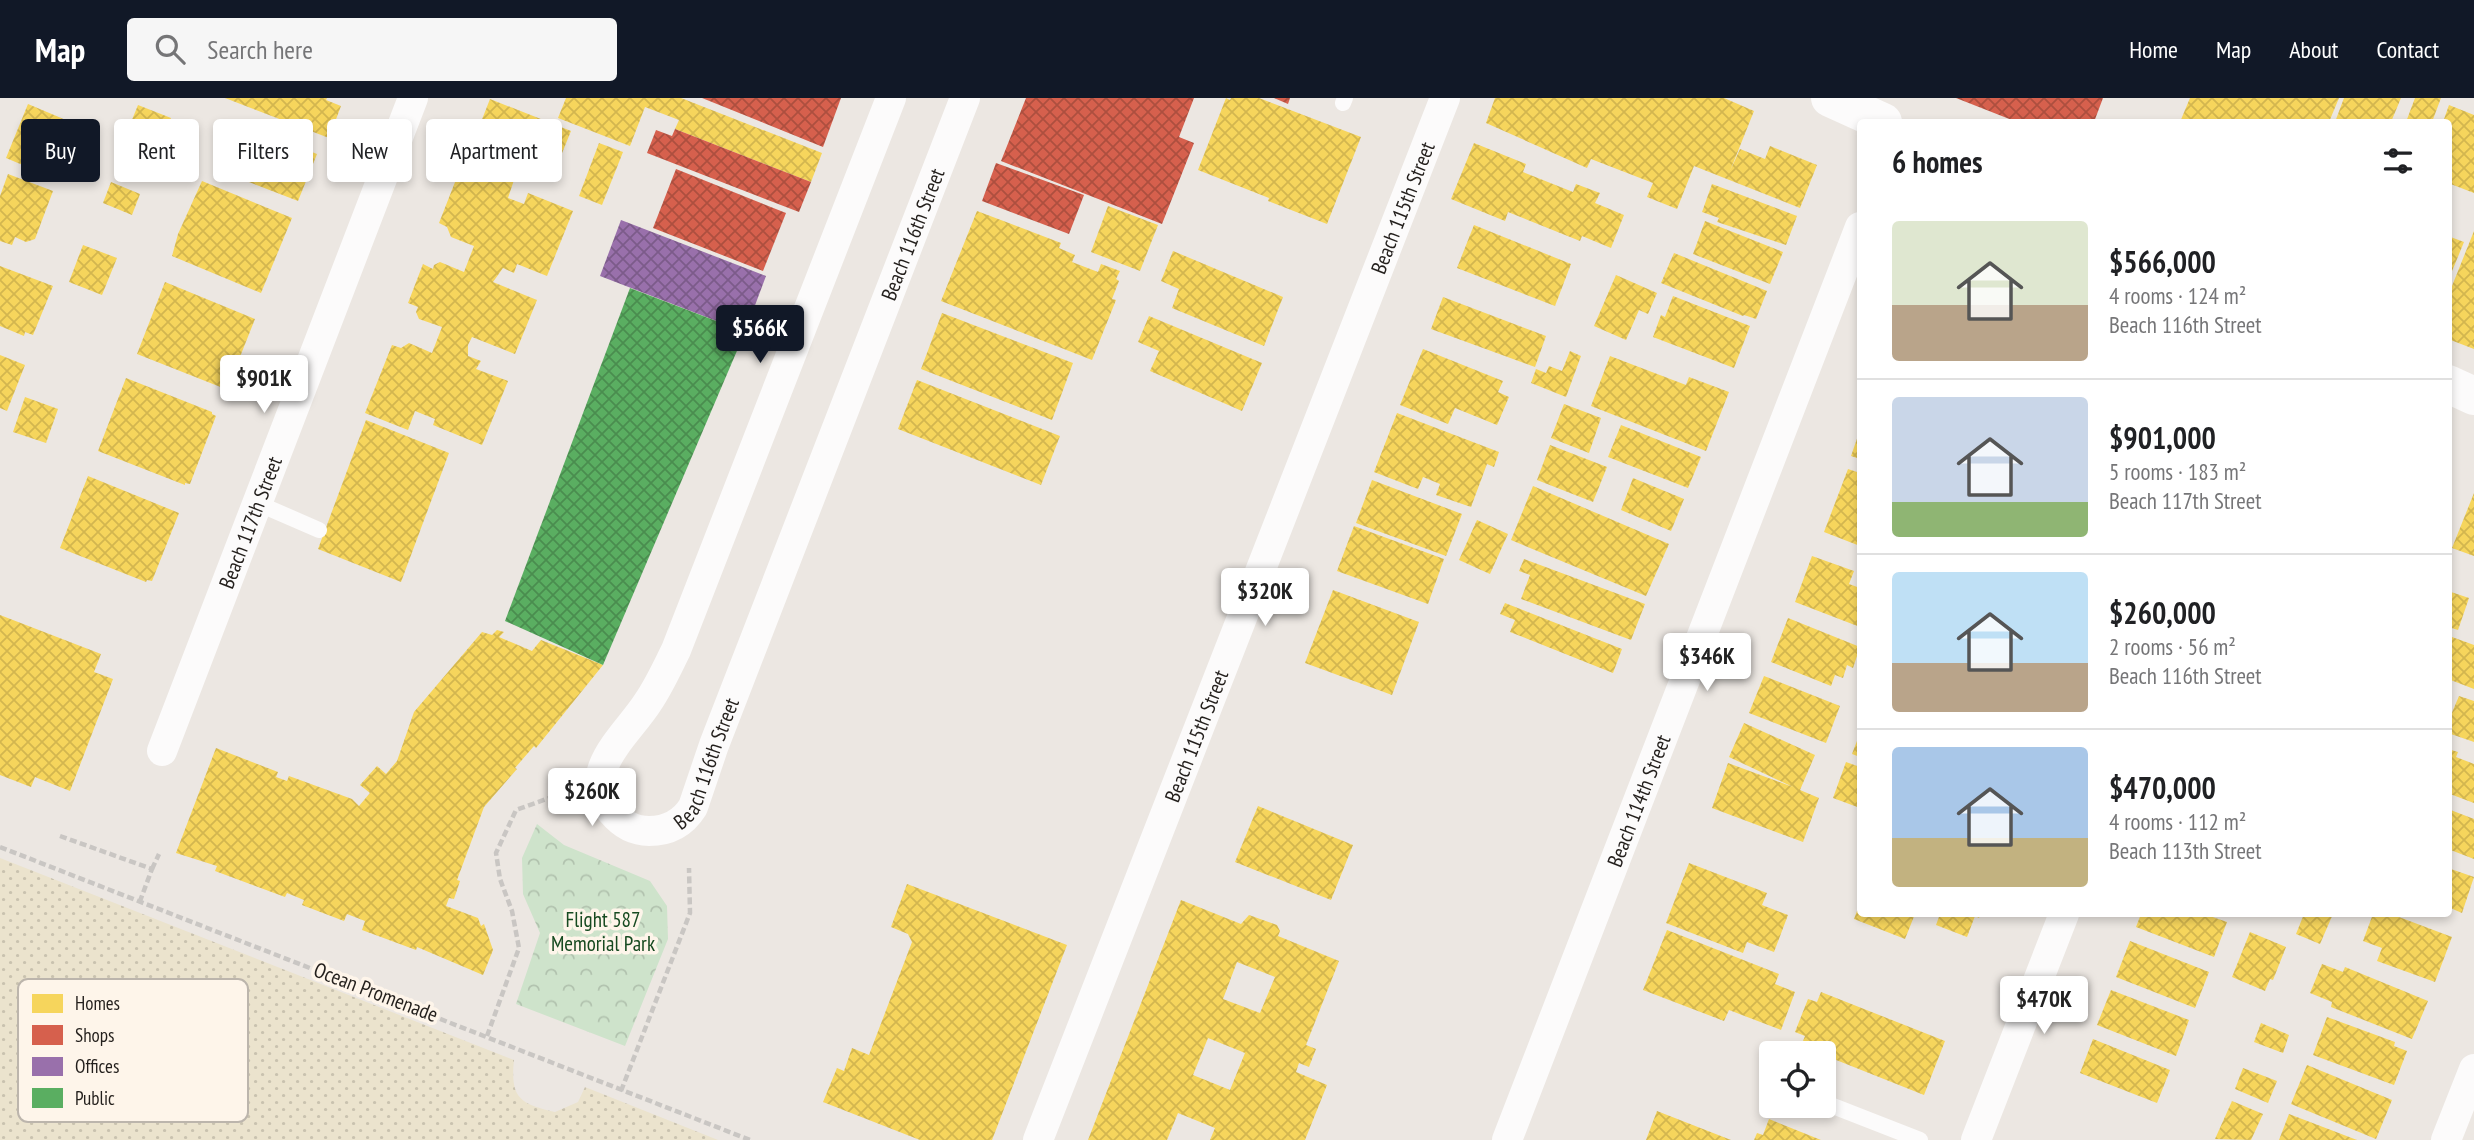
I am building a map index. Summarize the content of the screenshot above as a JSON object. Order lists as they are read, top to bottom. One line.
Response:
{"streets":{"street":["Beach 115th Street","Beach 116th Street","Beach 117th Street","Beach 114th Street"],"path":["Ocean Promenade"]},"parks":["Flight 587 Memorial Park"],"legend":["Homes","Shops","Offices","Public"],"page":{"header":"Map","search":"Search here","nav":["Home","Map","About","Contact"],"chip":["Buy","Rent","Filters","New","Apartment"],"heading":"6 homes","list":[{"name":"$566,000","note":"4 rooms · 124 m² · Beach 116th Street"},{"name":"$901,000","note":"5 rooms · 183 m² · Beach 117th Street"},{"name":"$260,000","note":"2 rooms · 56 m² · Beach 116th Street"},{"name":"$470,000","note":"4 rooms · 112 m² · Beach 113th Street"}],"price":["$566K","$901K","$320K","$346K","$260K","$470K"]}}
